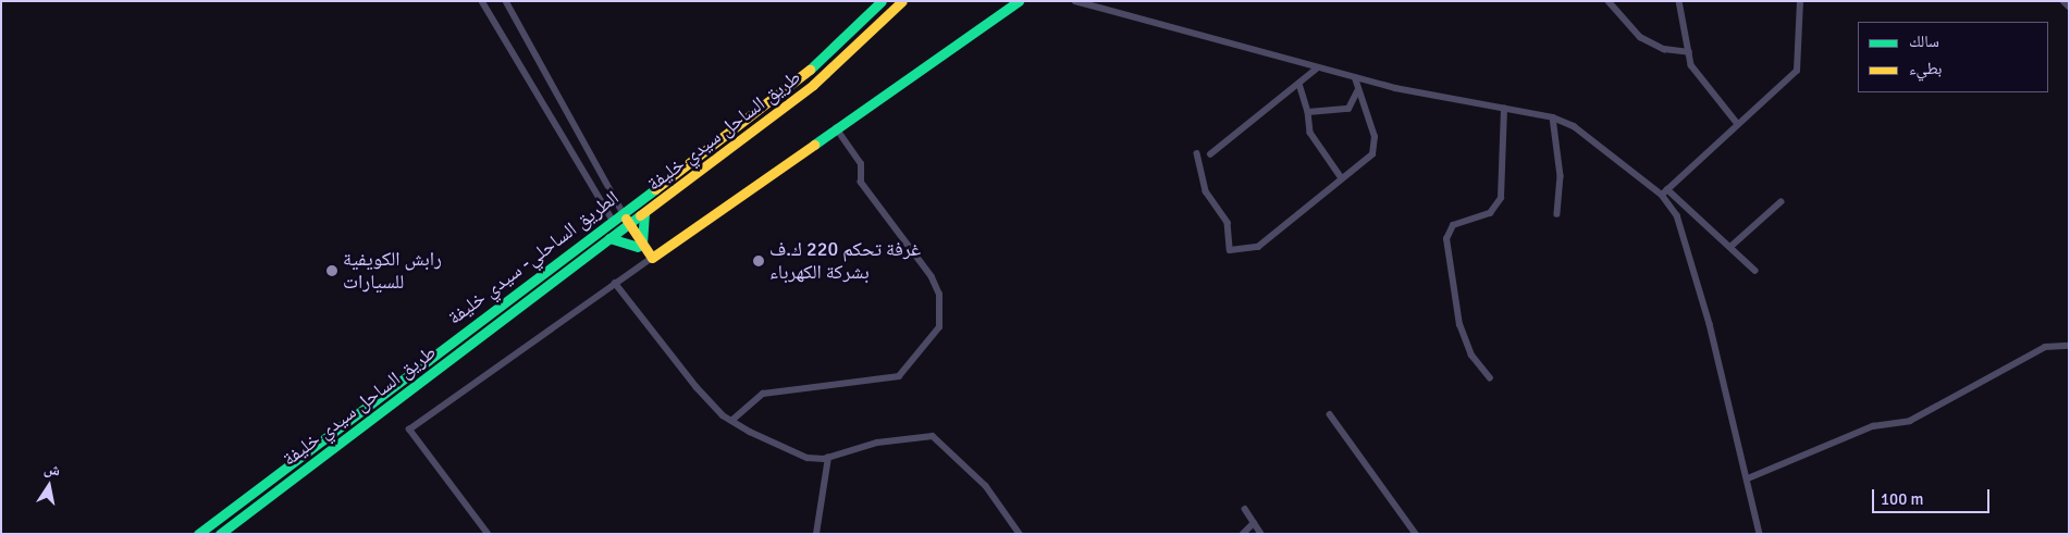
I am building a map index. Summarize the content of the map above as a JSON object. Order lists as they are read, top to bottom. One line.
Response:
{"streets":{"main road":["طريق الساحل سيدي خليفة","الطريق الساحلي- سيدي خليفة"]},"places":["غرفة تحكم 220 ك.ف بشركة الكهرباء","رابش الكويفية للسيارات"],"legend":["سالك","بطيء"],"scale_bar":"100 m","north":"top"}
